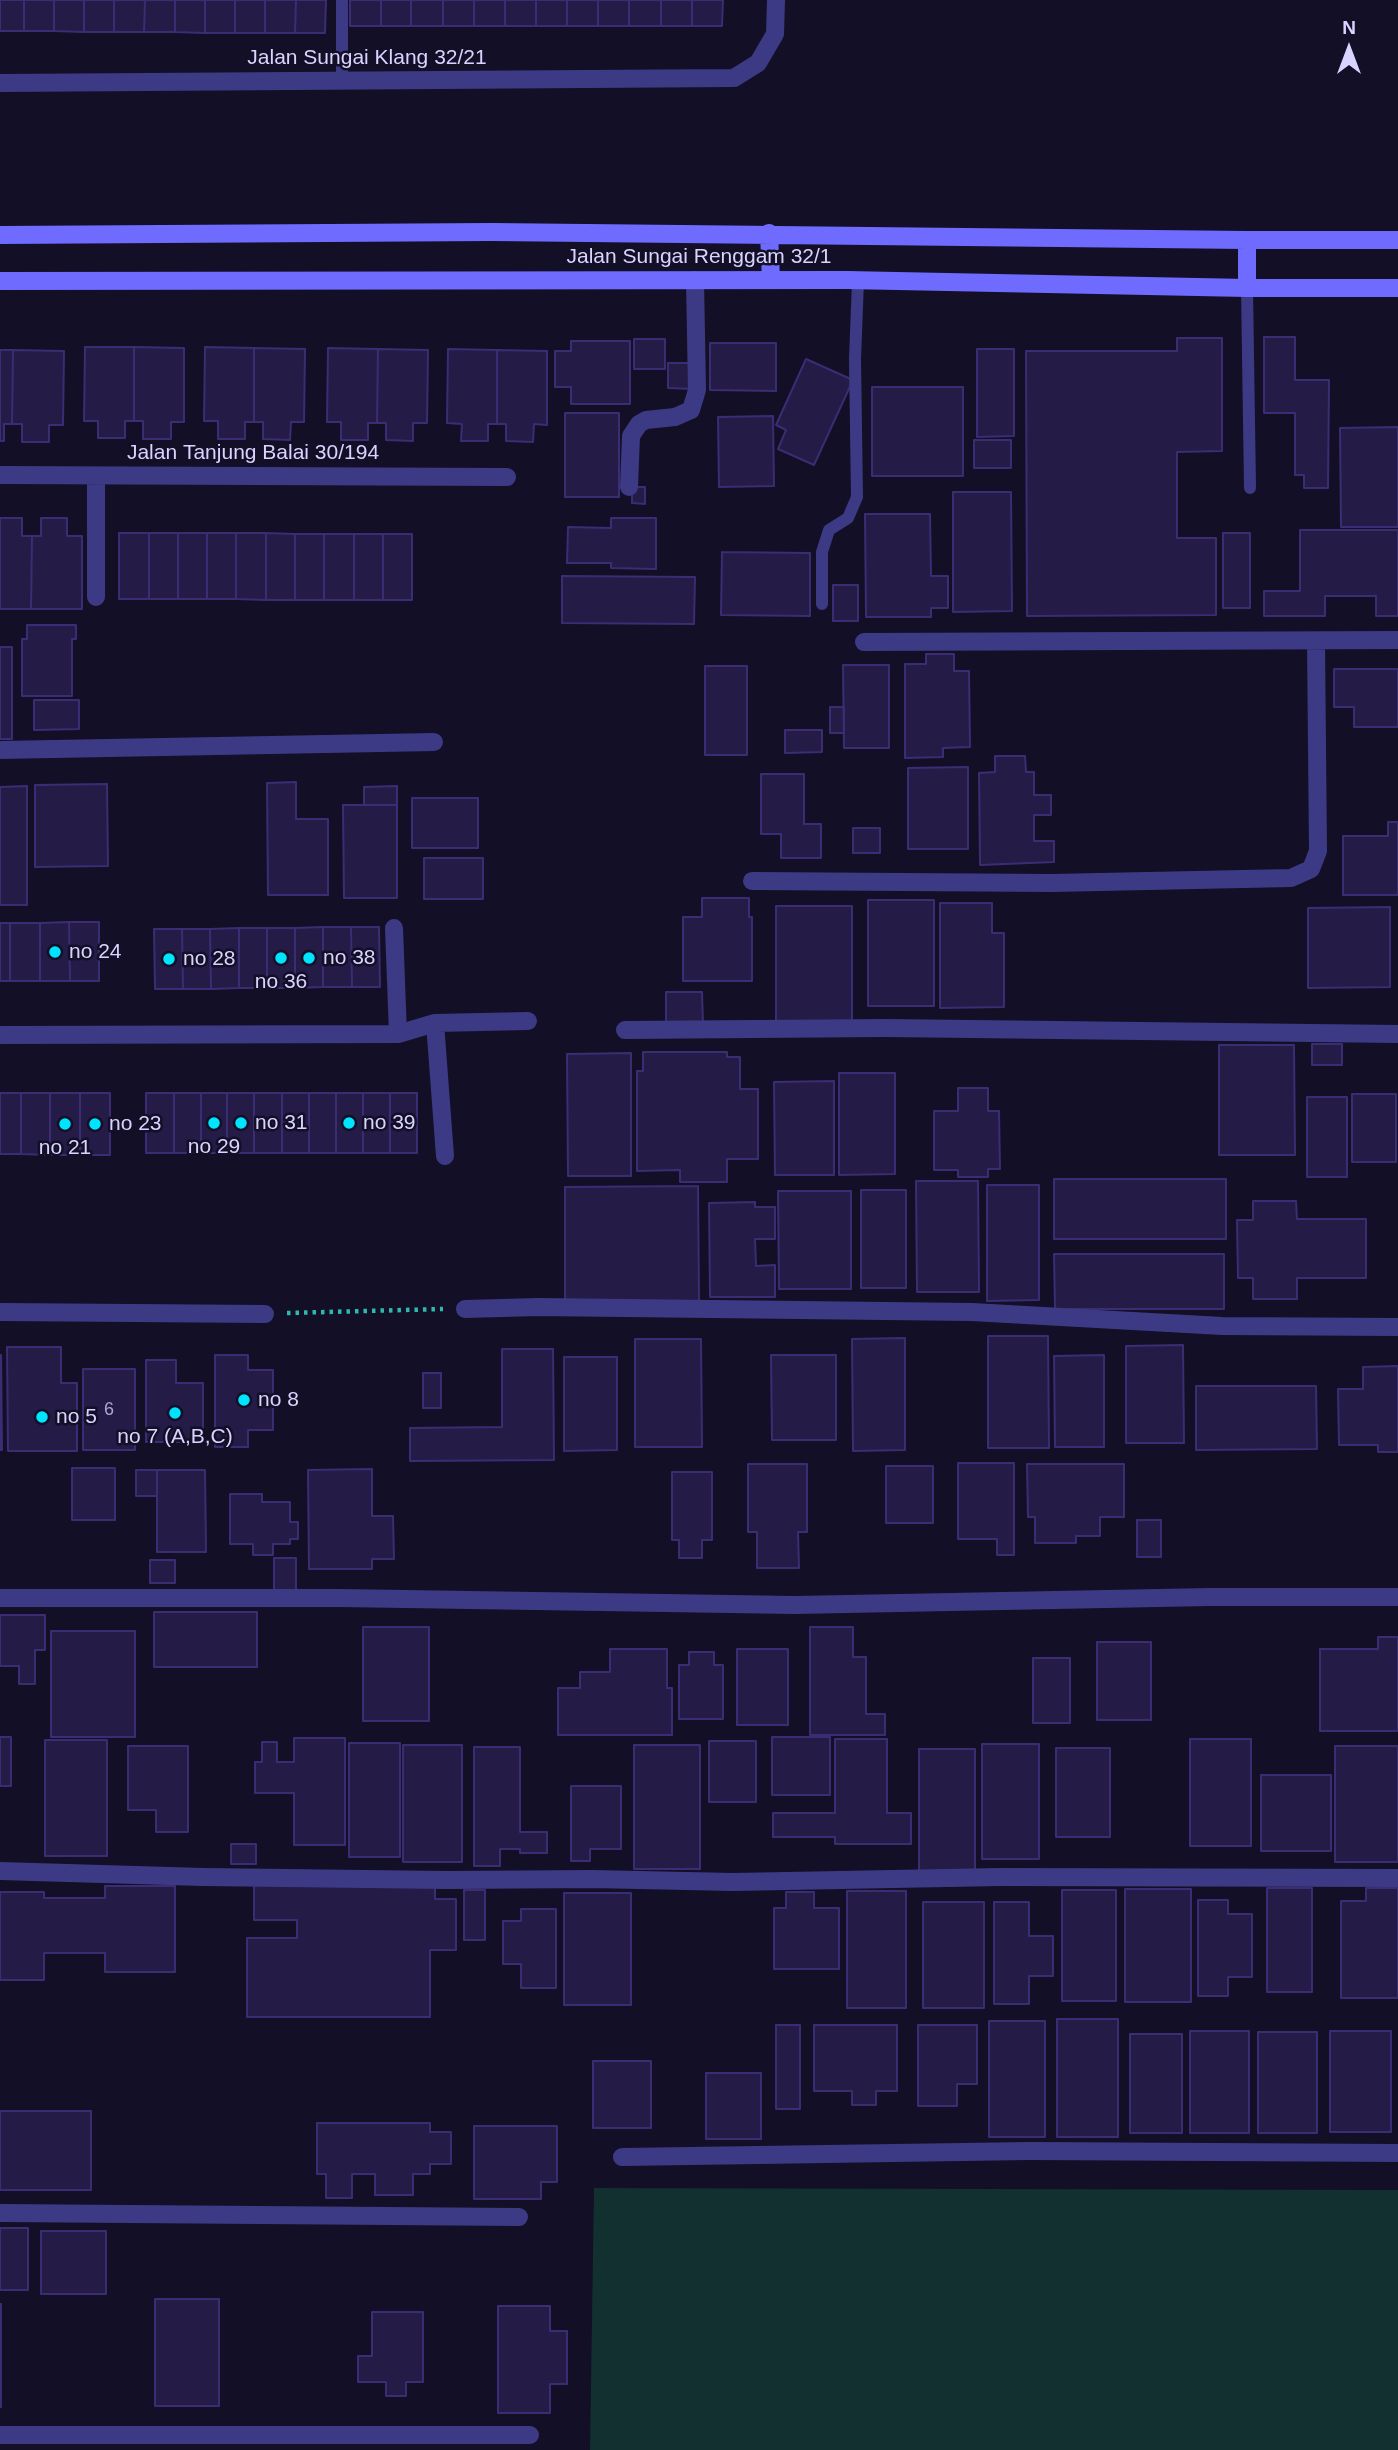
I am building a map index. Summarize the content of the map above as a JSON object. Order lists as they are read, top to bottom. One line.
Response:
{"streets":{"main road":["Jalan Sungai Renggam 32/1"],"street":["Jalan Sungai Klang 32/21","Jalan Tanjung Balai 30/194"]},"places":["no 24","no 36","no 38","no 28","no 29","no 31","no 39","no 21","no 23","no 8","no 7 (A,B,C)","no 5"],"house_numbers":["6"],"north":"top"}
